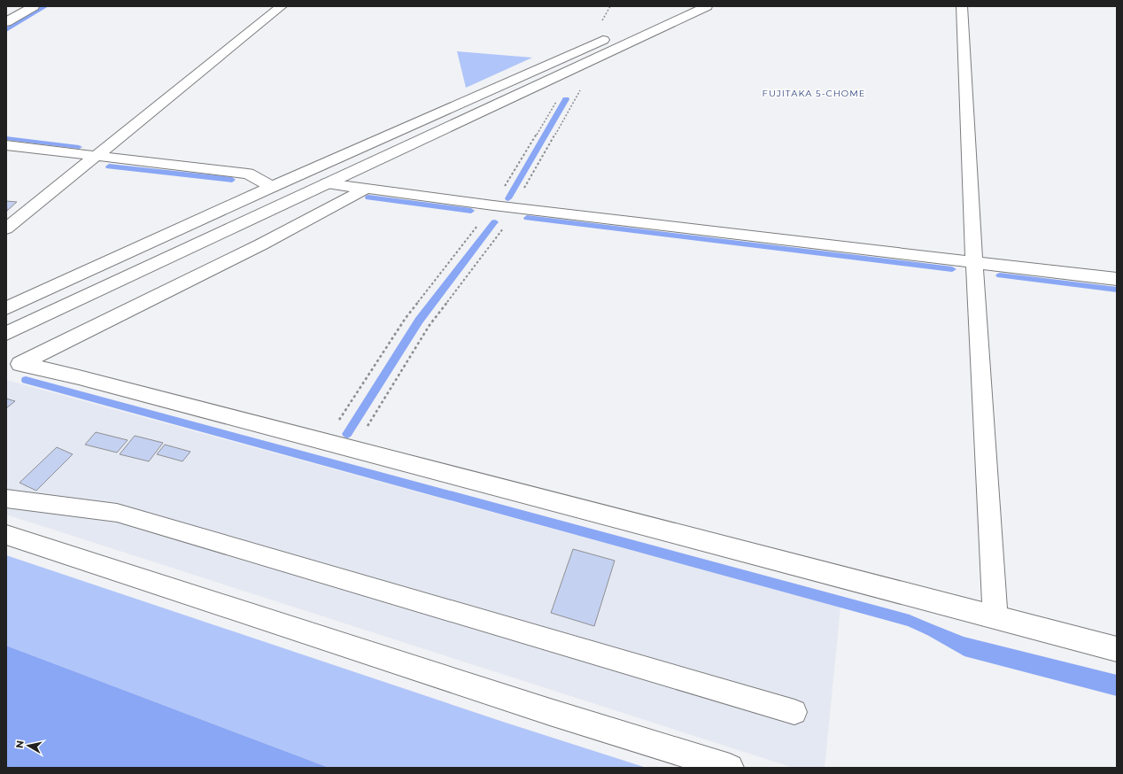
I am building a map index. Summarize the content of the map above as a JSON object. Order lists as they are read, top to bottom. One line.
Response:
{"districts":["FUJITAKA 5-CHOME"],"north":"left"}
